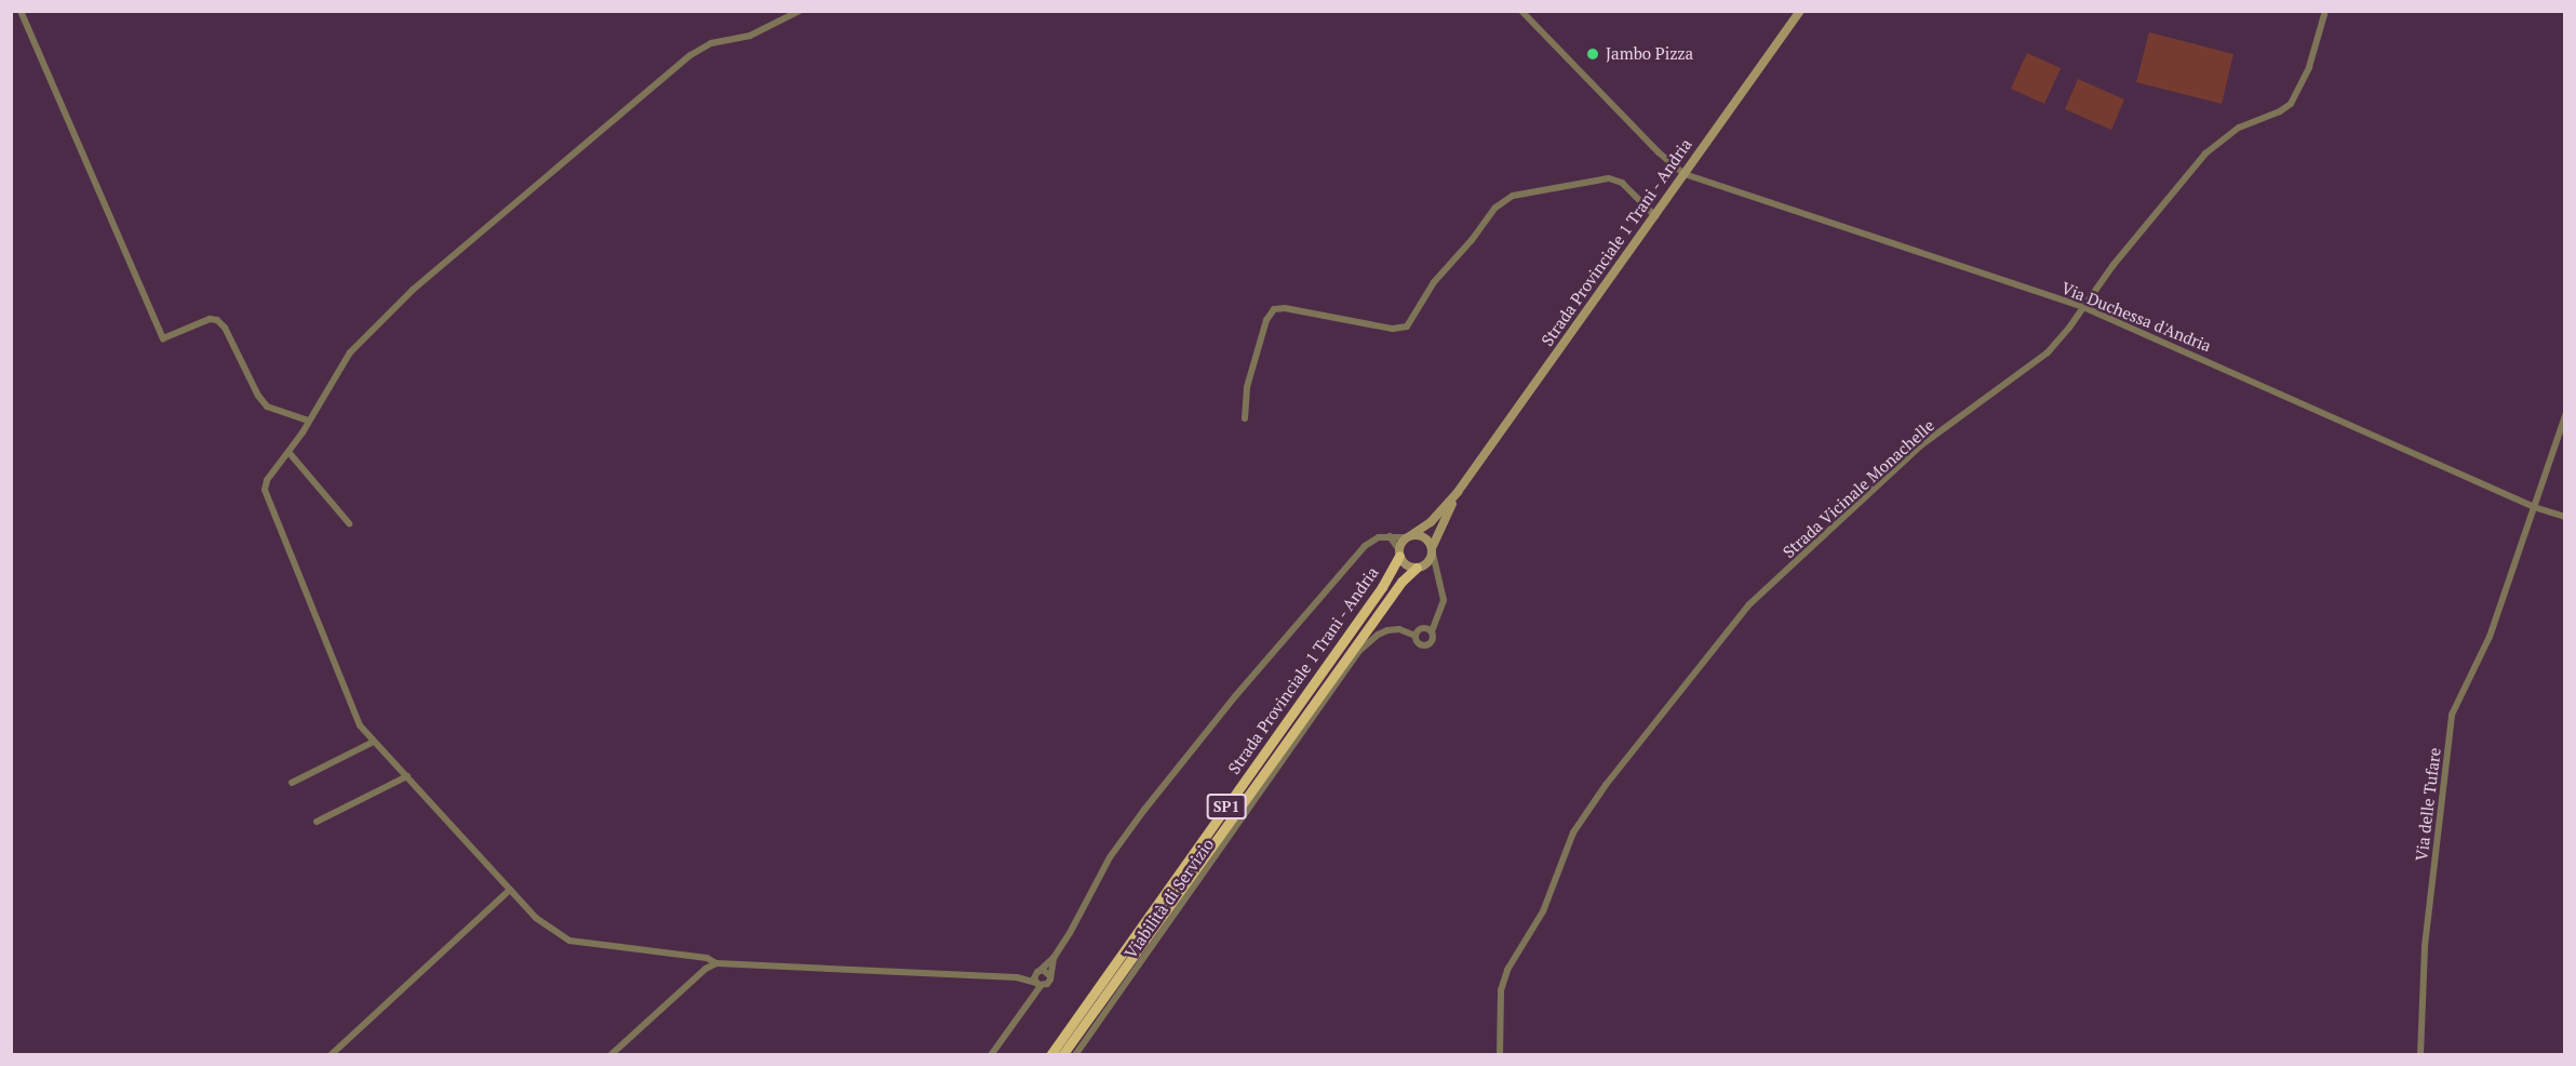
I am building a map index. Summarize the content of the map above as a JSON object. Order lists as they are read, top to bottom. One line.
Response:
{"streets":{"highway":["Strada Provinciale 1 Trani - Andria","SP1"],"street":["Via Duchessa d'Andria","Strada Vicinale Monachelle","Via delle Tufare","Viabilità di Servizio"]},"crossings":[["Strada Provinciale 1 Trani - Andria","Via Duchessa d'Andria"],["Via Duchessa d'Andria","Strada Vicinale Monachelle"],["Via Duchessa d'Andria","Via delle Tufare"]],"places":["Jambo Pizza"]}
